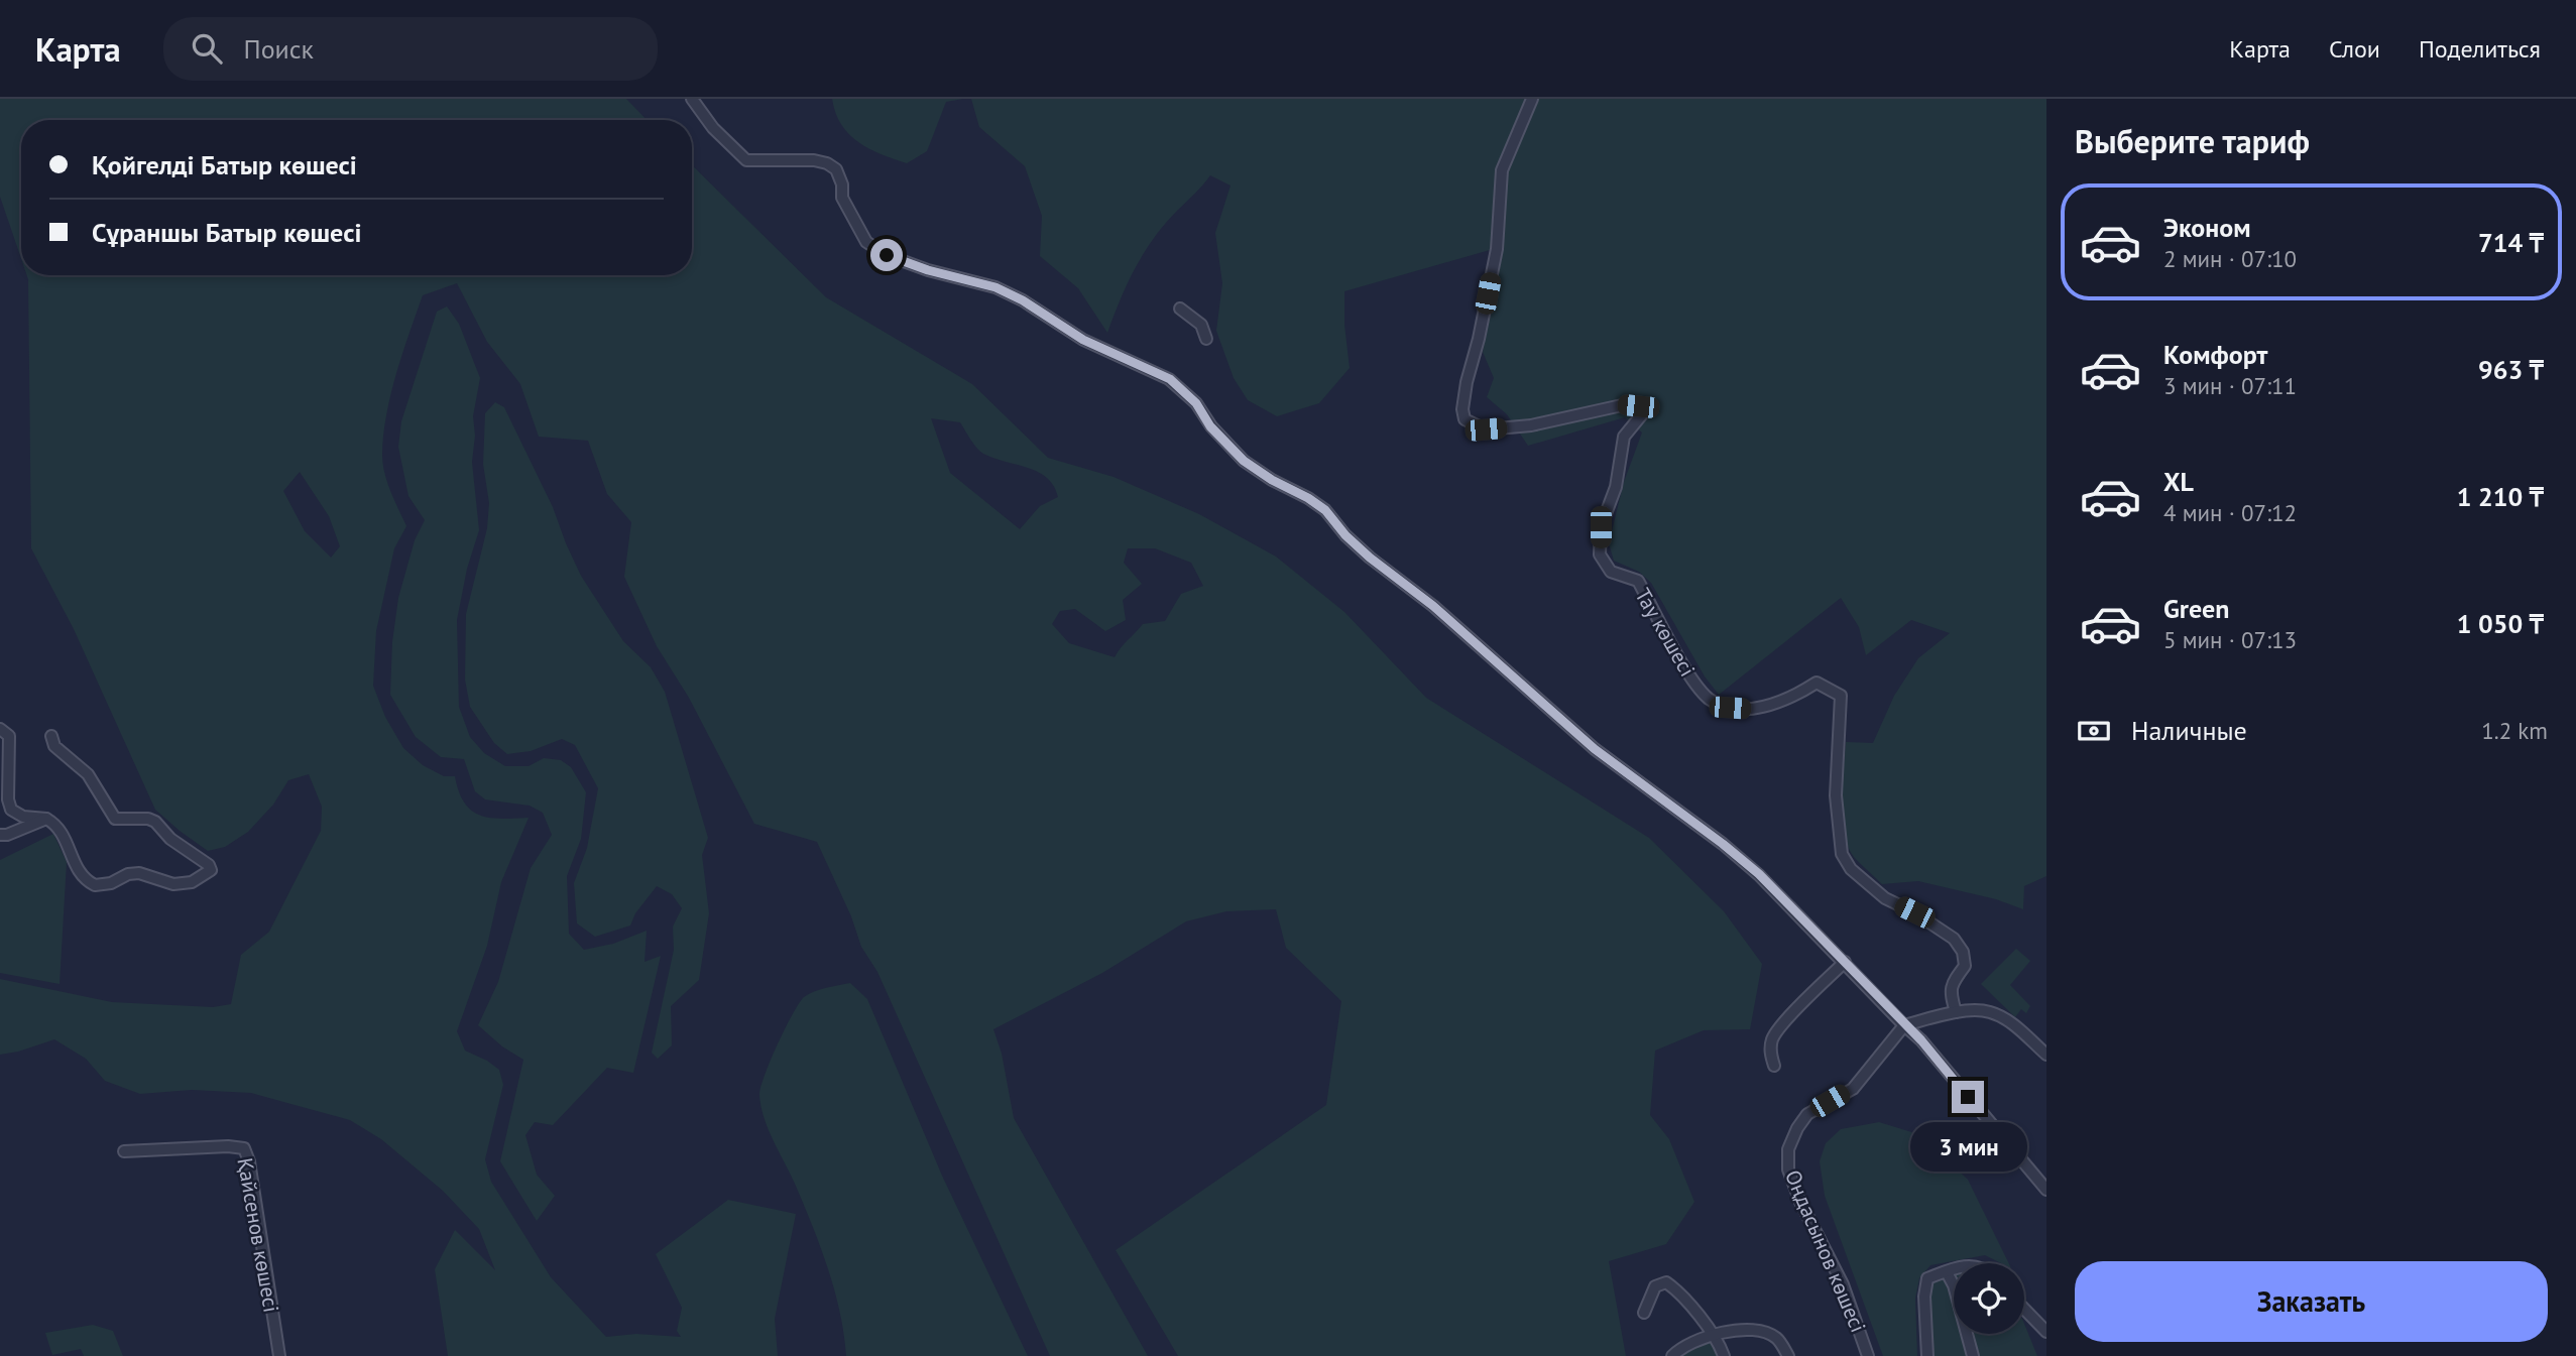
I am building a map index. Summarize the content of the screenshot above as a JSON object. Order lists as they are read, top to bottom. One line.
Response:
{"streets":{"street":["Тау көшесі","Қайсенов көшесі","Оңдасынов көшесі"]},"page":{"header":"Карта","search":"Поиск","nav":["Карта","Слои","Поделиться"],"heading":"Выберите тариф","banner":["Қойгелді Батыр көшесі","Сұраншы Батыр көшесі"],"list":[{"name":"Эконом","note":"2 мин · 07:10","value":"714 ₸"},{"name":"Комфорт","note":"3 мин · 07:11","value":"963 ₸"},{"name":"XL","note":"4 мин · 07:12","value":"1 210 ₸"},{"name":"Green","note":"5 мин · 07:13","value":"1 050 ₸"}],"pay":["Наличные","1.2 km"],"bubble":"3 мин","buttons":"Заказать"}}
